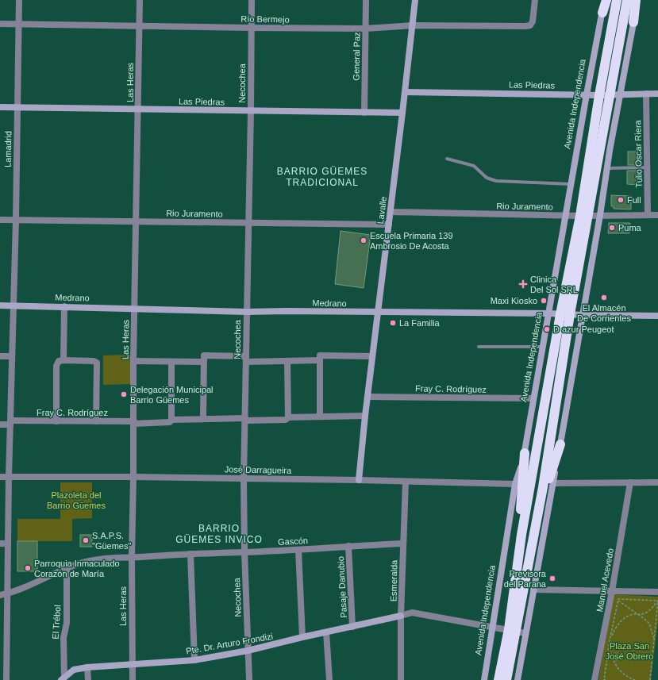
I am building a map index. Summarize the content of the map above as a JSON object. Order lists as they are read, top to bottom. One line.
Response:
{"streets":{"street":["Río Bermejo","General Paz","Las Heras","Necochea","Las Piedras","Avenida Independencia","Lamadrid","Tulio Oscar Riera","Rio Juramento","Lavalle","Medrano","Fray C. Rodríguez","José Darragueira","Gascón","Manuel Acevedo","Esmeralda","Pasaje Danubio","El Trébol","Pte. Dr. Arturo Frondizi"]},"crossings":[["Río Bermejo","General Paz"],["Río Bermejo","Las Heras"],["Río Bermejo","Necochea"],["Río Bermejo","Lamadrid"],["Río Bermejo","Lavalle"],["General Paz","Las Piedras"],["Las Heras","Las Piedras"],["Las Heras","Rio Juramento"],["Las Heras","Medrano"],["Las Heras","Fray C. Rodríguez"],["Las Heras","José Darragueira"],["Las Heras","Gascón"],["Las Heras","Pte. Dr. Arturo Frondizi"],["Necochea","Las Piedras"],["Necochea","Rio Juramento"],["Necochea","Medrano"],["Necochea","José Darragueira"],["Necochea","Gascón"],["Necochea","Pte. Dr. Arturo Frondizi"],["Las Piedras","Avenida Independencia"],["Las Piedras","Lamadrid"],["Las Piedras","Tulio Oscar Riera"],["Las Piedras","Lavalle"],["Avenida Independencia","Rio Juramento"],["Avenida Independencia","Medrano"],["Avenida Independencia","Fray C. Rodríguez"],["Avenida Independencia","José Darragueira"],["Lamadrid","Rio Juramento"],["Lamadrid","Medrano"],["Lamadrid","Fray C. Rodríguez"],["Lamadrid","José Darragueira"],["Lamadrid","Gascón"],["Tulio Oscar Riera","Rio Juramento"],["Rio Juramento","Lavalle"],["Lavalle","Medrano"],["Lavalle","Fray C. Rodríguez"],["Lavalle","José Darragueira"],["José Darragueira","Esmeralda"],["Gascón","Esmeralda"],["Gascón","Pasaje Danubio"],["Gascón","El Trébol"],["Esmeralda","Pte. Dr. Arturo Frondizi"],["Pasaje Danubio","Pte. Dr. Arturo Frondizi"],["El Trébol","Pte. Dr. Arturo Frondizi"]],"districts":["BARRIO GÜEMES TRADICIONAL","BARRIO GÜEMES INVICO"],"parks":["Plazoleta del Barrio Güemes","Plaza San José Obrero"],"places":{"other":["Full","Puma","Escuela Primaria 139 Ambrosio De Acosta","El Almacén De Corrientes","Maxi Kiosko","La Familia","D azur Peugeot","Delegación Municipal Barrio Güemes","S.A.P.S. \"Güemes\"","Parroquia Inmaculado Corazón de María","Previsora del Parana"],"health":["Clinica Del Sol SRL"]}}
